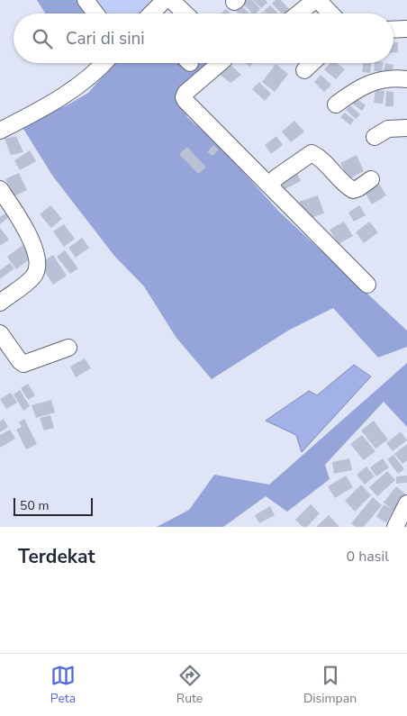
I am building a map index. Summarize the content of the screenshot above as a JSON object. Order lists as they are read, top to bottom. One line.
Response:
{"scale_bar":"50 m","page":{"search":"Cari di sini","scale":"50 m","heading":["Terdekat","0 hasil"],"nav":["Peta","Rute","Disimpan"]}}
